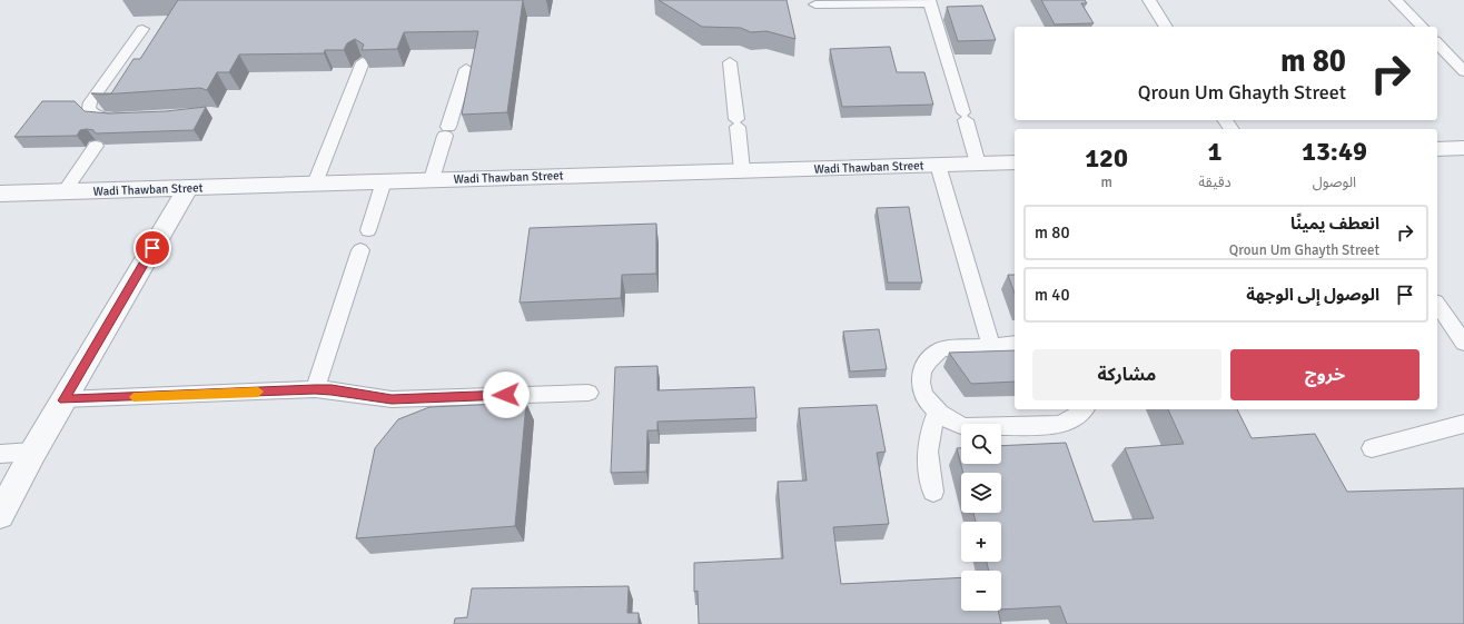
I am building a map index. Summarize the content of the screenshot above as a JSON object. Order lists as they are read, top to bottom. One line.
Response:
{"streets":{"street":["Wadi Thawban Street"]},"page":{"turn":["80 m","Qroun Um Ghayth Street"],"eta":["13:49","الوصول","1","دقيقة","120","m"],"list":[{"name":"انعطف يمينًا","note":"Qroun Um Ghayth Street","value":"80 m"},{"name":"الوصول إلى الوجهة","value":"40 m"}],"buttons":["خروج","مشاركة"],"map_buttons":["+","−"]}}
